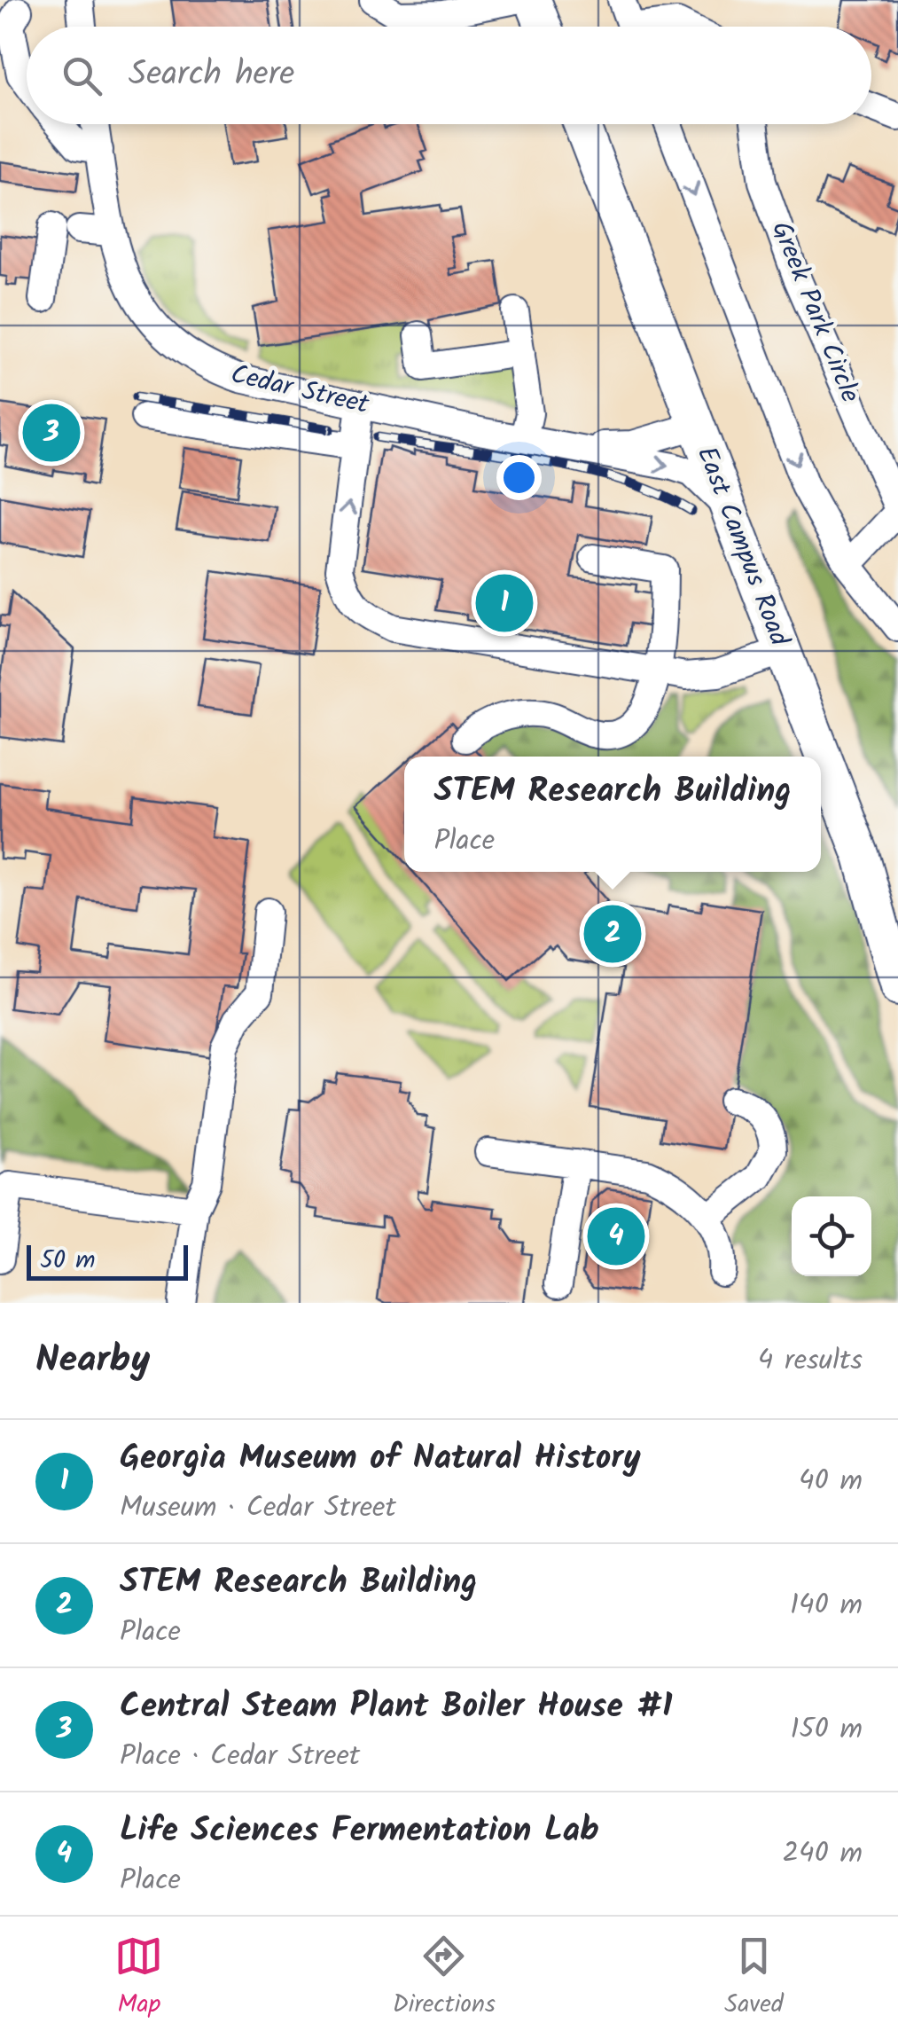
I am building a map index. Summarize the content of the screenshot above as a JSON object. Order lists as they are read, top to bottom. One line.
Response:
{"streets":{"main road":["East Campus Road"],"street":["Greek Park Circle","Cedar Street"]},"crossings":[["Cedar Street","East Campus Road"]],"scale_bar":"50 m","page":{"search":"Search here","pins":["3","1","2","4"],"popup":["STEM Research Building","Place"],"scale":"50 m","heading":["Nearby","4 results"],"list":[{"mark":"1","name":"Georgia Museum of Natural History","note":"Museum · Cedar Street","value":"40 m"},{"mark":"2","name":"STEM Research Building","note":"Place","value":"140 m"},{"mark":"3","name":"Central Steam Plant Boiler House #1","note":"Place · Cedar Street","value":"150 m"},{"mark":"4","name":"Life Sciences Fermentation Lab","note":"Place","value":"240 m"}],"nav":["Map","Directions","Saved"]}}
